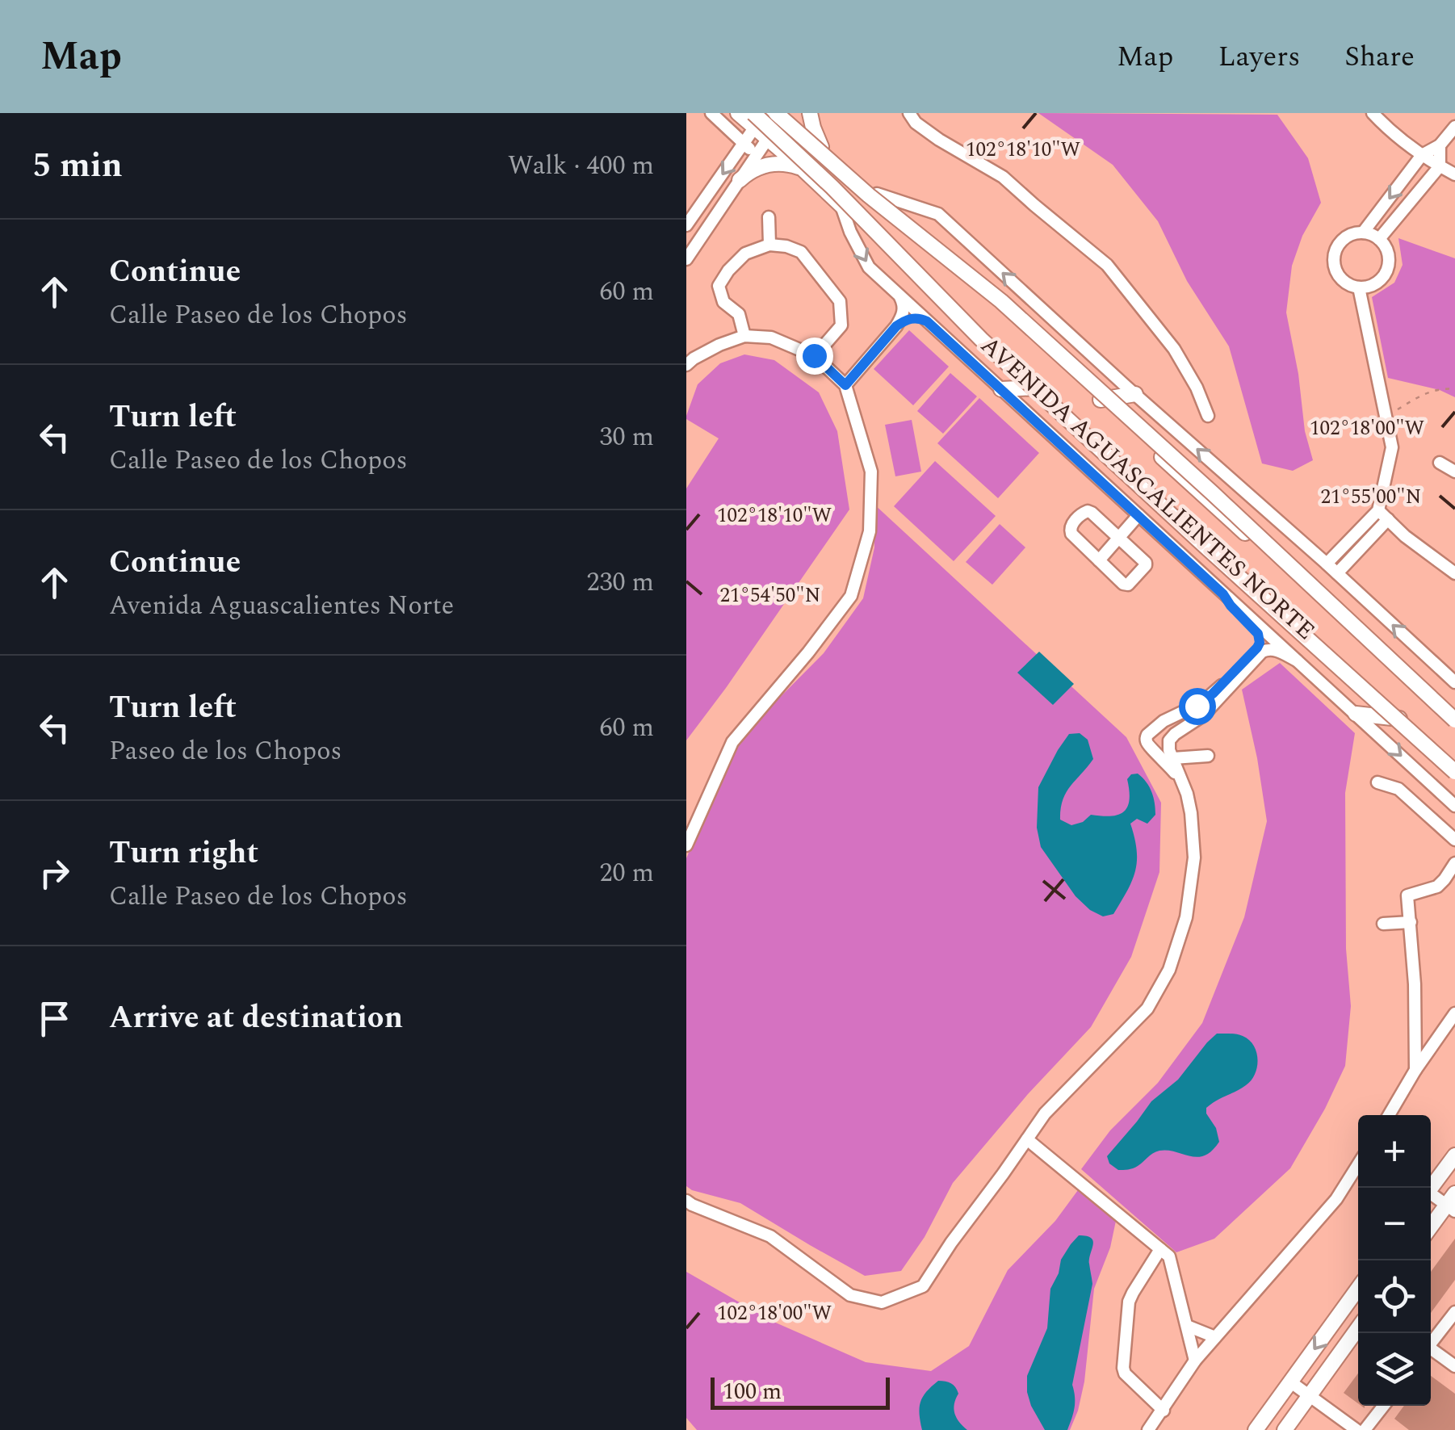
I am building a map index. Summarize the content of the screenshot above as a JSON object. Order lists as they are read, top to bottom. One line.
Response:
{"streets":{"main road":["AVENIDA AGUASCALIENTES NORTE"]},"scale_bar":"100 m","page":{"header":"Map","nav":["Map","Layers","Share"],"heading":["5 min","Walk · 400 m"],"list":[["Continue","Calle Paseo de los Chopos","60 m"],["Turn left","Calle Paseo de los Chopos","30 m"],["Continue","Avenida Aguascalientes Norte","230 m"],["Turn left","Paseo de los Chopos","60 m"],["Turn right","Calle Paseo de los Chopos","20 m"],"Arrive at destination"],"map_buttons":["+","−"],"scale":"100 m"},"coordinates":["102°18'10\"W","102°18'00\"W","21°55'00\"N","21°54'50\"N"]}
